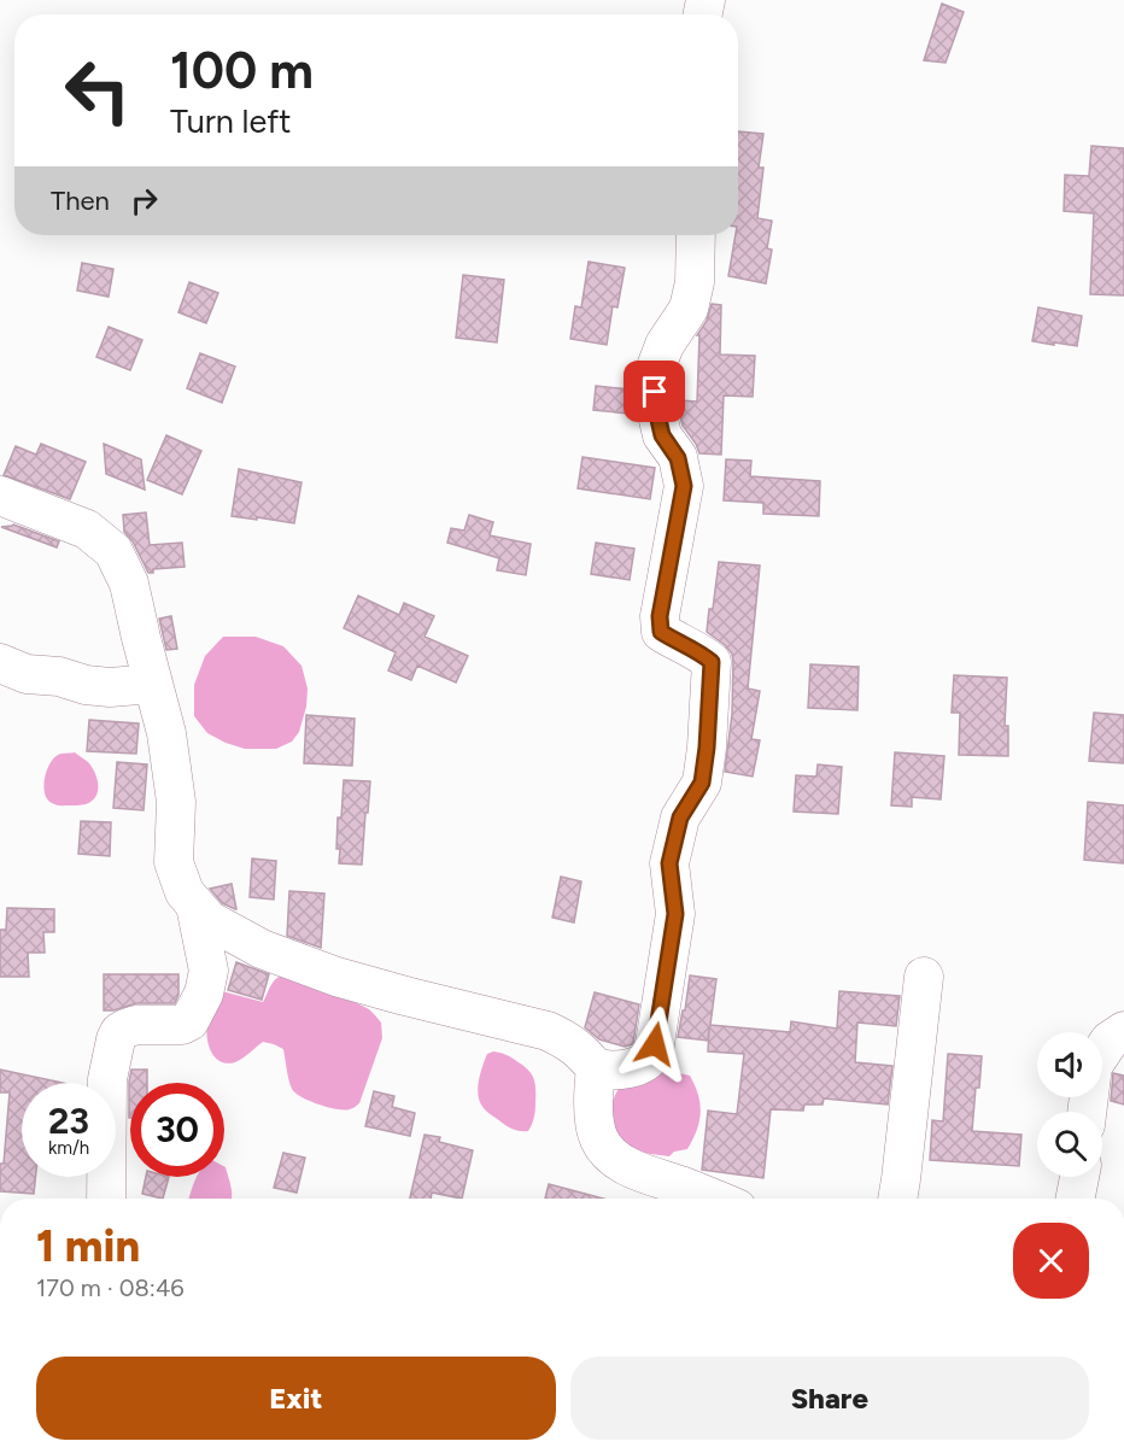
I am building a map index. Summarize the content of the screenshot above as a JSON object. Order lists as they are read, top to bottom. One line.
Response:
{"page":{"turn":["100 m","Turn left"],"then":"Then","speed":"23 km/h","limit":"30","heading":["1 min","170 m · 08:46"],"buttons":["Exit","Share"]}}
